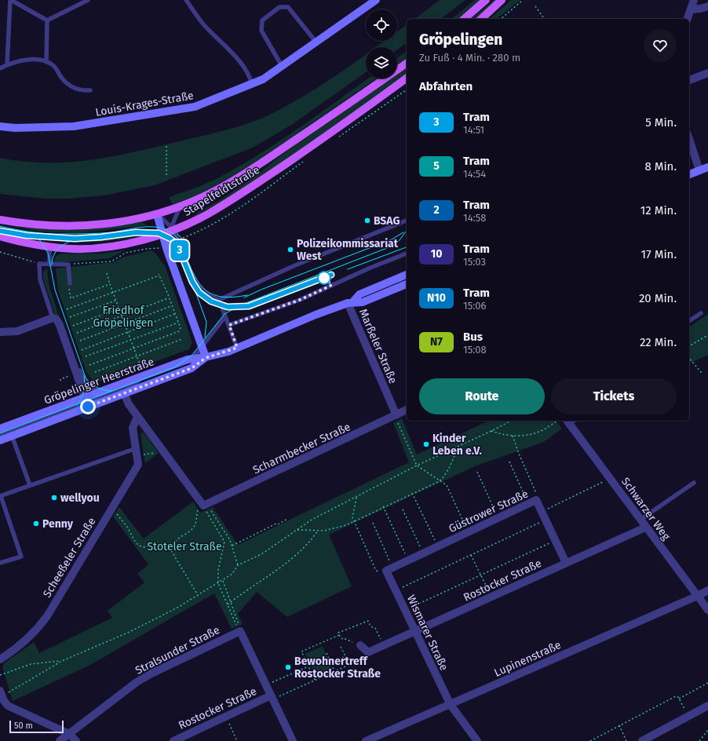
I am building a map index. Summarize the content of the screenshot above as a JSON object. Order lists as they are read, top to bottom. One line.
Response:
{"streets":{"main road":["Louis-Krages-Straße","Stapelfeldtstraße","Gröpelinger Heerstraße"],"street":["Marßeler Straße","Scharmbecker Straße","Schwarzer Weg","Güstrower Straße","Scheeßeler Straße","Rostocker Straße","Wismarer Straße","Stralsunder Straße","Lupinenstraße"]},"crossings":[["Marßeler Straße","Gröpelinger Heerstraße"],["Marßeler Straße","Scharmbecker Straße"],["Schwarzer Weg","Rostocker Straße"],["Schwarzer Weg","Lupinenstraße"],["Güstrower Straße","Rostocker Straße"],["Güstrower Straße","Wismarer Straße"],["Rostocker Straße","Wismarer Straße"],["Wismarer Straße","Lupinenstraße"]],"parks":["Friedhof Gröpelingen","Stoteler Straße"],"places":["BSAG","Polizeikommissariat West","Kinder Leben e.V.","wellyou","Penny","Bewohnertreff Rostocker Straße"],"lines":["tram line 3"],"scale_bar":"50 m","page":{"on_map":"3","heading":[["Gröpelingen","Zu Fuß · 4 Min. · 280 m"],"Abfahrten"],"list":[{"mark":"3","name":"Tram","note":"14:51","value":"5 Min."},{"mark":"5","name":"Tram","note":"14:54","value":"8 Min."},{"mark":"2","name":"Tram","note":"14:58","value":"12 Min."},{"mark":"10","name":"Tram","note":"15:03","value":"17 Min."},{"mark":"N10","name":"Tram","note":"15:06","value":"20 Min."},{"mark":"N7","name":"Bus","note":"15:08","value":"22 Min."}],"buttons":["Route","Tickets"],"scale":"50 m"}}
